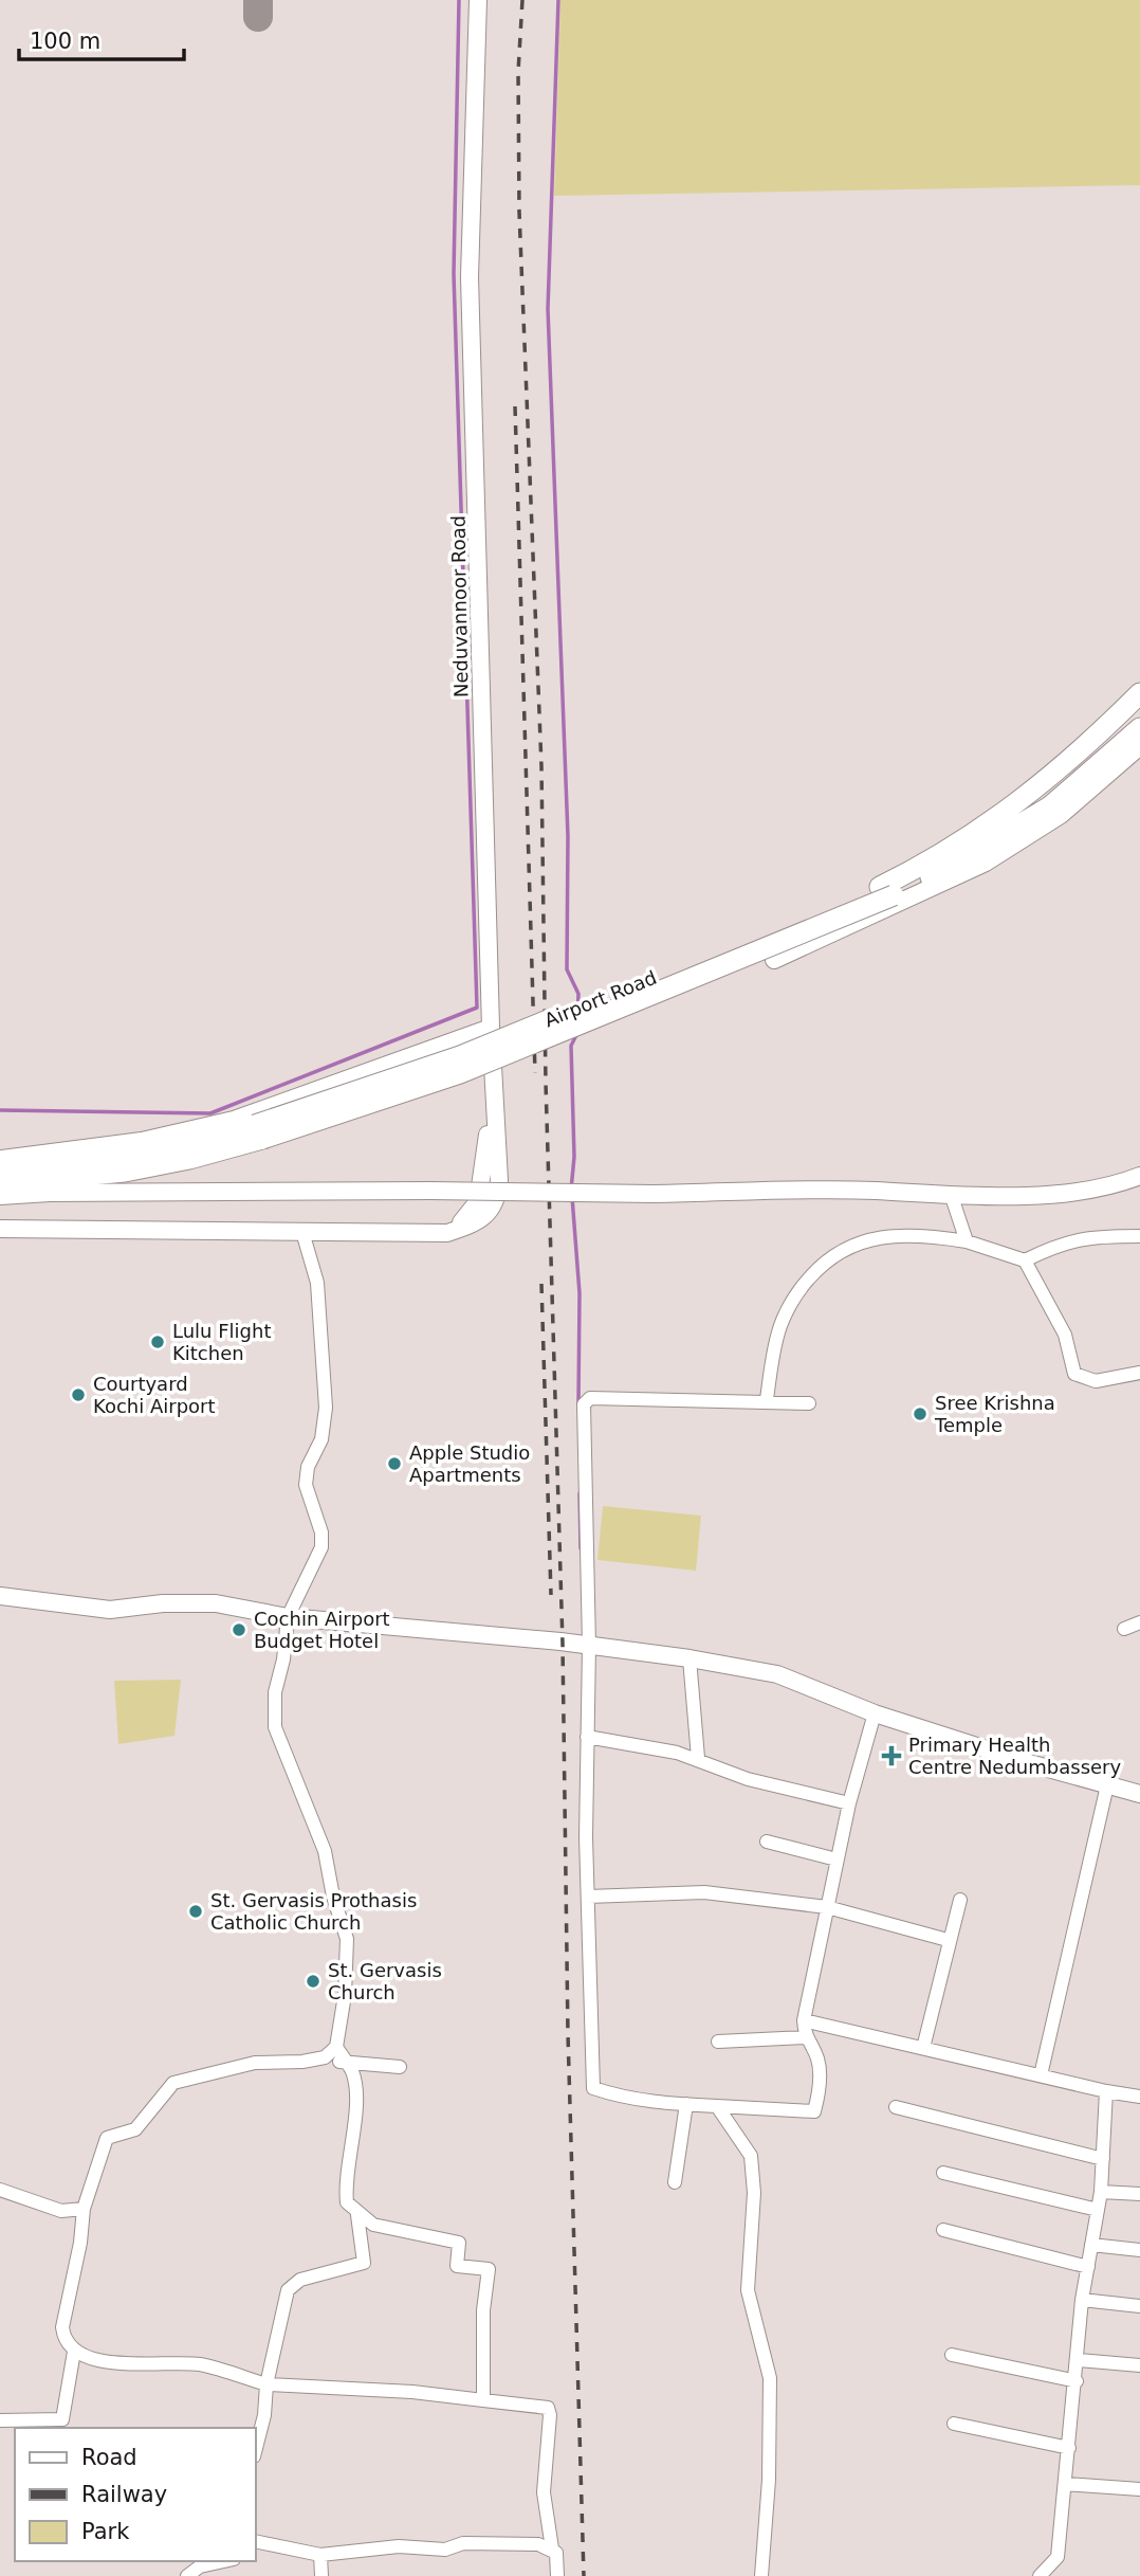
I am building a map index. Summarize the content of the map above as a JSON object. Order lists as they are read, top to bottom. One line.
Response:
{"streets":{"main road":["Airport Road"],"street":["Neduvannoor Road"]},"places":{"other":["Lulu Flight Kitchen","Courtyard Kochi Airport","Sree Krishna Temple","Apple Studio Apartments","Cochin Airport Budget Hotel","St. Gervasis Prothasis Catholic Church","St. Gervasis Church"],"health":["Primary Health Centre Nedumbassery"]},"legend":["Road","Railway","Park"],"scale_bar":"100 m"}
